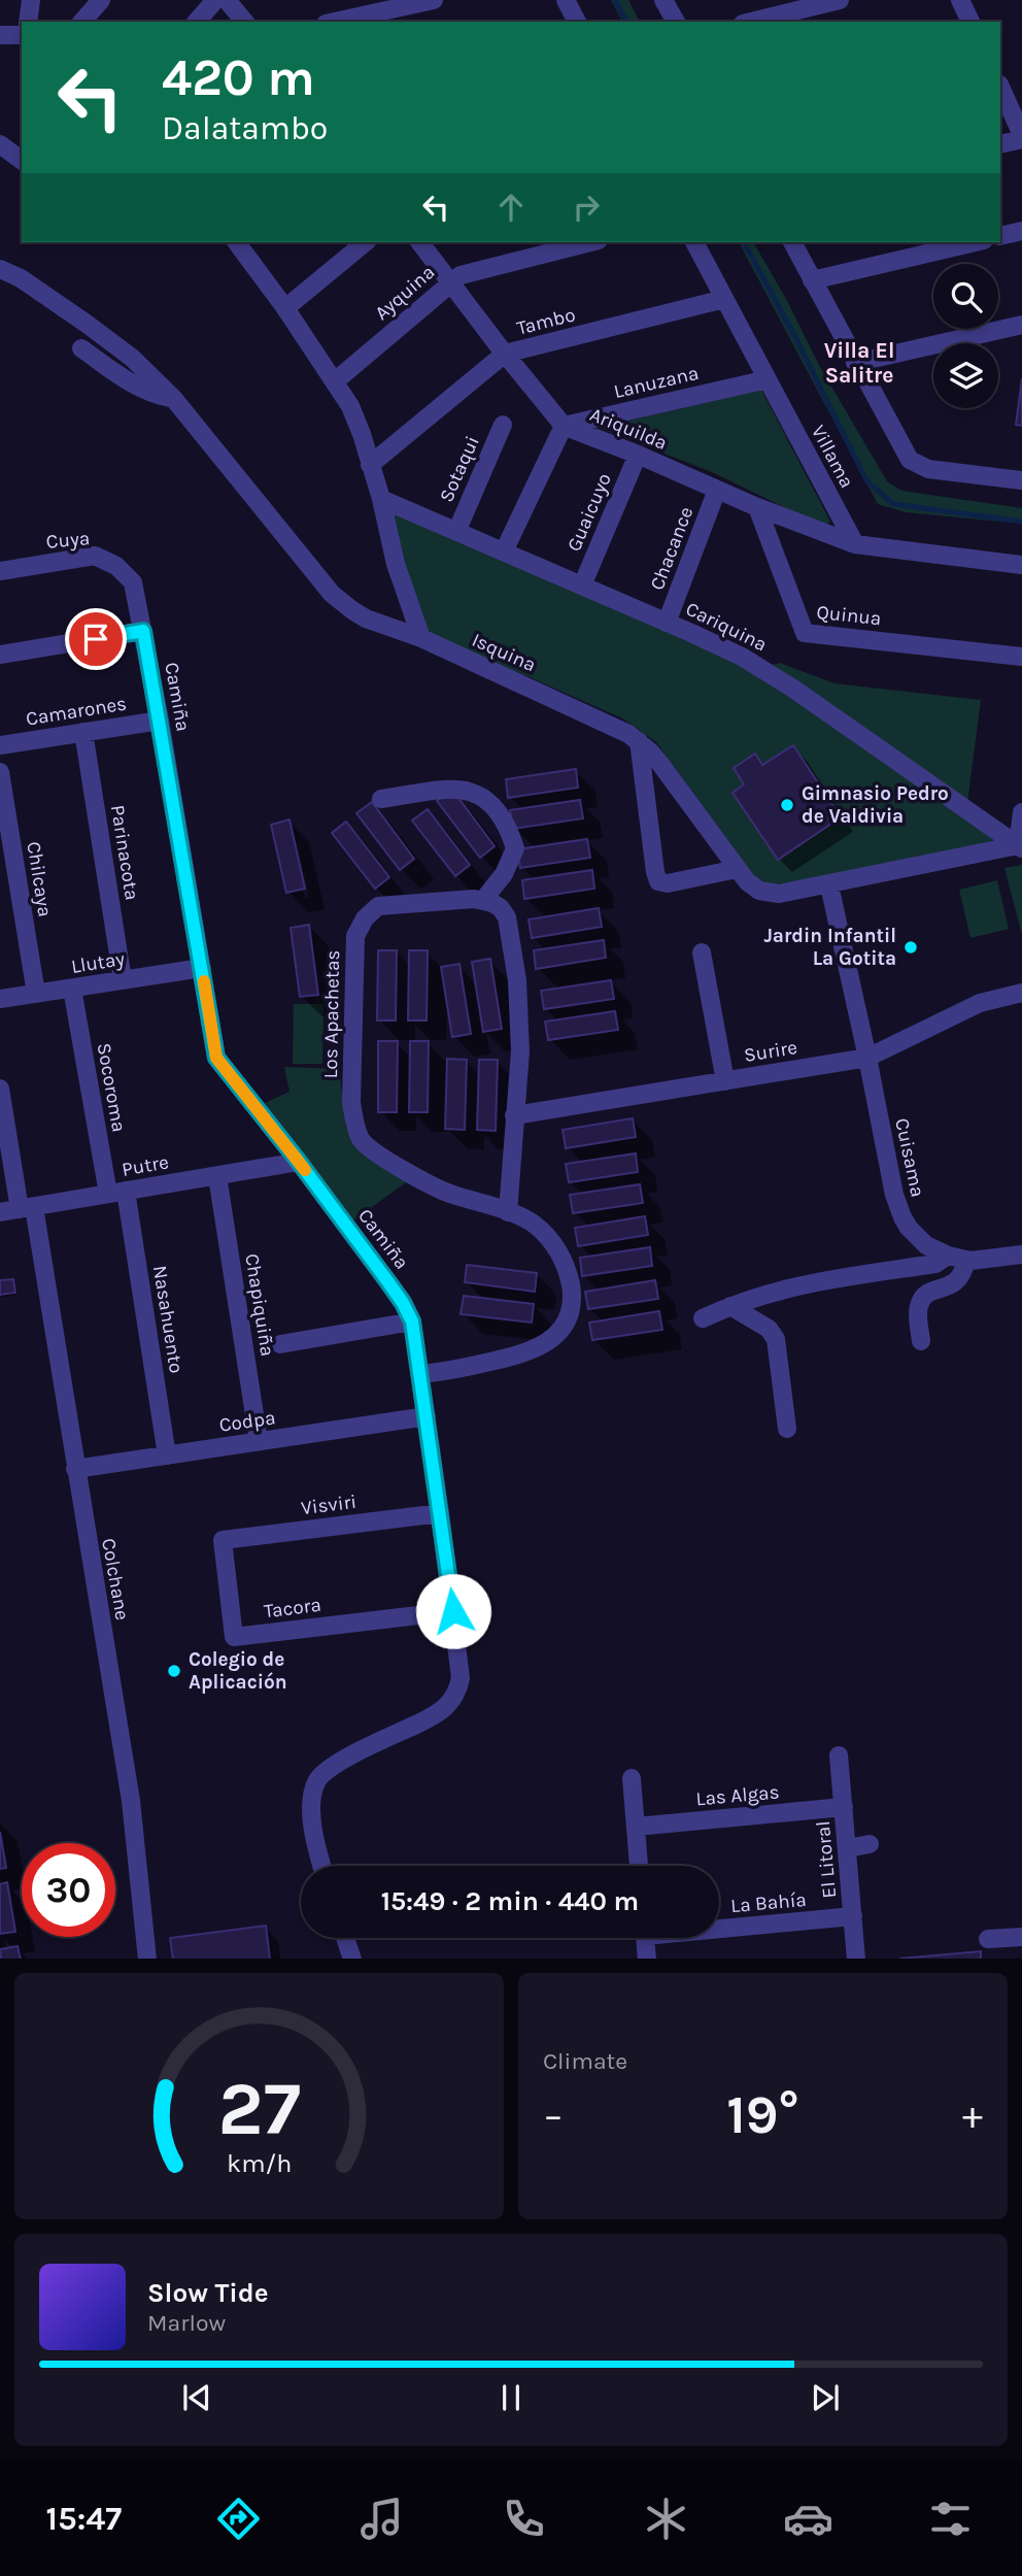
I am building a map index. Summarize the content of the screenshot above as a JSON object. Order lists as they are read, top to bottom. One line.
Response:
{"streets":{"street":["Ayquina","Tambo","Lanuzana","Ariquilda","Villama","Sotaqui","Guaicuyo","Cuya","Chacance","Quinua","Cariquina","Isquina","Camiña","Camarones","Parinacota","Chilcaya","Llutay","Los Apachetas","Surire","Socoroma","Cuisama","Putre","Chapiquiña","Nasahuento","Codpa","Visviri","Colchane","Tacora","Las Algas","El Litoral","La Bahía"]},"crossings":[["Ayquina","Ariquilda"],["Tambo","Ariquilda"],["Tambo","Villama"],["Lanuzana","Ariquilda"],["Lanuzana","Villama"],["Ariquilda","Villama"],["Ariquilda","Guaicuyo"],["Ariquilda","Chacance"],["Ariquilda","Quinua"],["Sotaqui","Cariquina"],["Guaicuyo","Cariquina"],["Cuya","Camiña"],["Chacance","Cariquina"],["Cariquina","Isquina"],["Isquina","Cuisama"],["Camiña","Camarones"],["Camiña","Llutay"],["Camiña","Los Apachetas"],["Camiña","Putre"],["Camiña","Codpa"],["Camiña","Visviri"],["Camiña","Tacora"],["Camarones","Parinacota"],["Parinacota","Llutay"],["Chilcaya","Llutay"],["Llutay","Socoroma"],["Surire","Cuisama"],["Socoroma","Putre"],["Socoroma","Nasahuento"],["Putre","Chapiquiña"],["Putre","Nasahuento"],["Putre","Colchane"],["Chapiquiña","Codpa"],["Nasahuento","Codpa"],["Codpa","Colchane"],["Visviri","Tacora"],["Las Algas","El Litoral"],["El Litoral","La Bahía"]],"districts":["Villa El Salitre"],"places":["Gimnasio Pedro de Valdivia","Jardin Infantil La Gotita","Colegio de Aplicación"],"page":{"turn":["420 m","Dalatambo"],"limit":"30","trip":"15:49 · 2 min · 440 m","tile":"Climate","heat":["−","19°","+"],"song":["Slow Tide","Marlow"],"tabs":"15:47","gauge":["27","km/h"]}}
